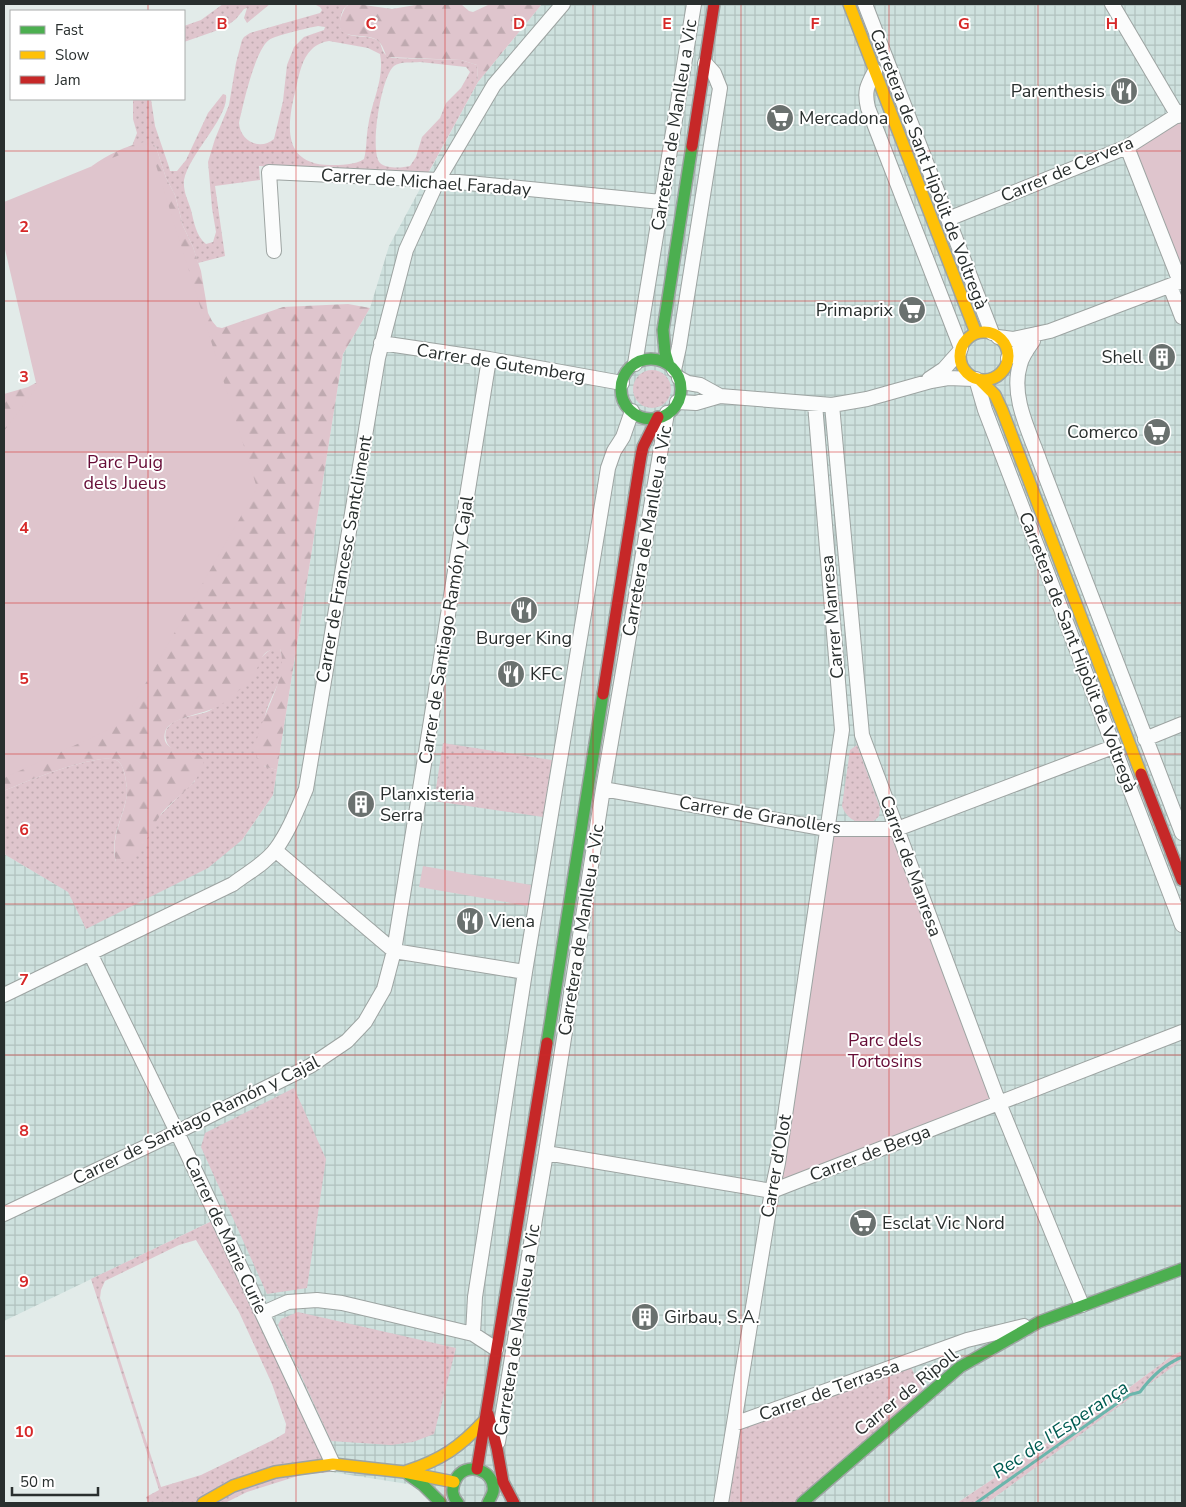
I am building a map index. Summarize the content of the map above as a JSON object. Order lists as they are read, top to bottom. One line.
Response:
{"streets":{"street":["Carretera de Manlleu a Vic","Carretera de Sant Hipòlit de Voltregà","Carrer de Cervera","Carrer de Michael Faraday","Carrer de Gutemberg","Carrer de Francesc Santcliment","Carrer Manresa","Carrer de Santiago Ramón y Cajal","Carrer de Granollers","Carrer de Manresa","Carrer de Berga","Carrer d'Olot","Carrer de Marie Curie","Carrer de Terrassa","Carrer de Ripoll"]},"crossings":[["Carretera de Manlleu a Vic","Carrer de Michael Faraday"],["Carretera de Manlleu a Vic","Carrer de Gutemberg"],["Carretera de Manlleu a Vic","Carrer de Granollers"],["Carretera de Sant Hipòlit de Voltregà","Carrer de Cervera"],["Carretera de Sant Hipòlit de Voltregà","Carrer de Granollers"],["Carrer de Michael Faraday","Carrer de Francesc Santcliment"],["Carrer de Gutemberg","Carrer de Francesc Santcliment"],["Carrer de Gutemberg","Carrer de Santiago Ramón y Cajal"],["Carrer de Francesc Santcliment","Carrer de Marie Curie"],["Carrer Manresa","Carrer de Granollers"],["Carrer Manresa","Carrer d'Olot"],["Carrer de Santiago Ramón y Cajal","Carrer de Marie Curie"],["Carrer de Granollers","Carrer de Manresa"],["Carrer de Granollers","Carrer d'Olot"],["Carrer de Manresa","Carrer de Berga"],["Carrer de Manresa","Carrer de Ripoll"],["Carrer de Berga","Carrer d'Olot"],["Carrer d'Olot","Carrer de Terrassa"],["Carrer de Terrassa","Carrer de Ripoll"]],"water":["Rec de l'Esperança"],"parks":["Parc Puig dels Jueus","Parc dels Tortosins"],"places":{"restaurant":["Parenthesis","Burger King","KFC","Viena"],"supermarket":["Mercadona","Primaprix","Comerco","Esclat Vic Nord"],"building":["Shell","Planxisteria Serra","Girbau, S.A."]},"legend":["Fast","Slow","Jam"],"scale_bar":"50 m","grid":{"columns":["B","C","D","E","F","G","H"],"rows":["2","3","4","5","6","7","8","9","10"]}}
